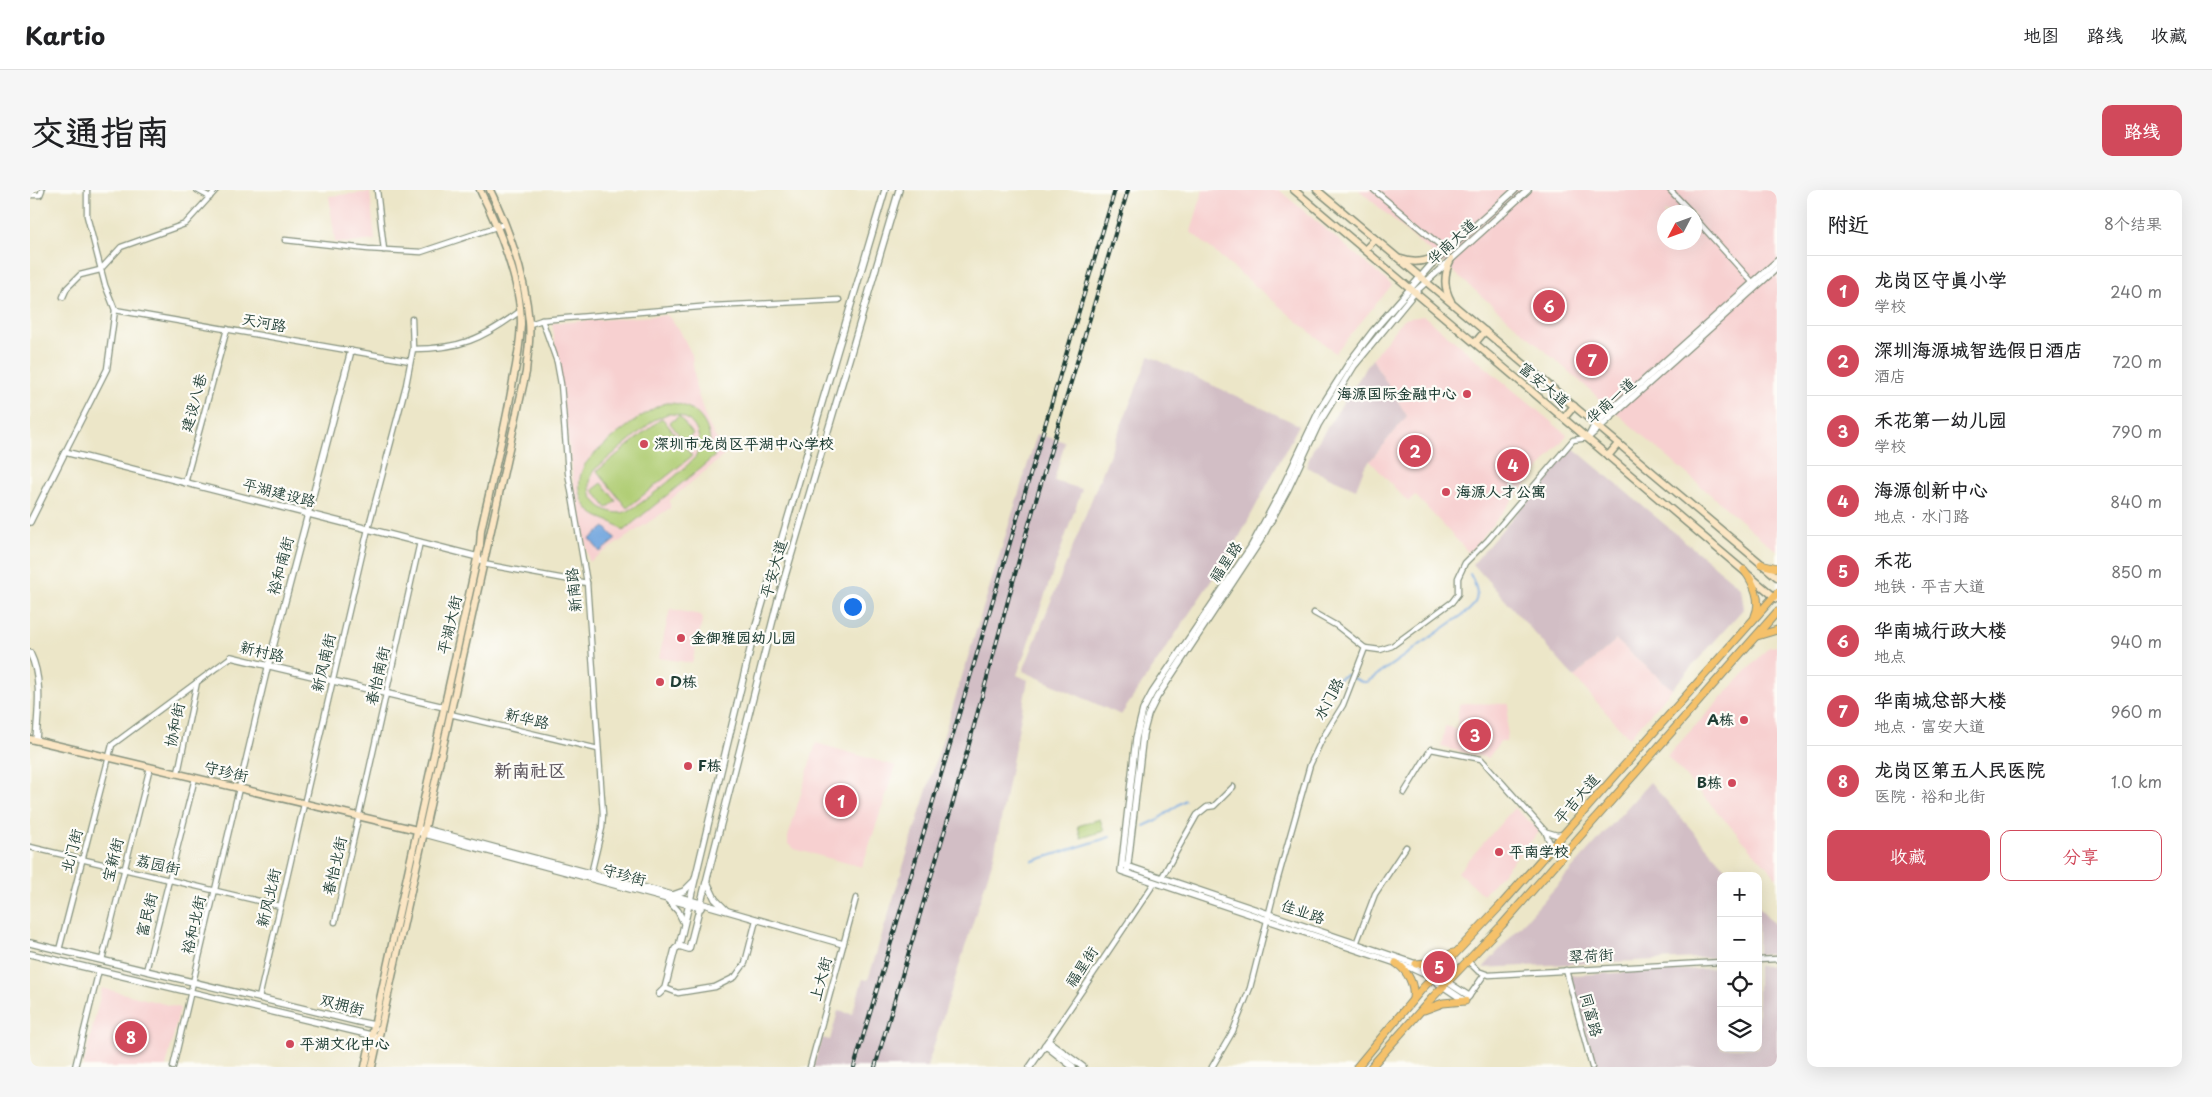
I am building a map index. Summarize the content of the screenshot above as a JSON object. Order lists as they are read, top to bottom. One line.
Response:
{"streets":{"main road":["富安大道","平湖大街","守珍街","平吉大道"],"street":["华南大道","天河路","华南一道","建设八巷","平湖建设路","福星路","裕和南街","平安大道","新南路","新村路","新风南街","春怡南街","水门路","新华路","协和街","北门街","宝新街","荔园街","春怡北街","新风北街","佳业路","富民街","裕和北街","翠荷街","福星街","上大街","双拥街","同富路"]},"crossings":[["华南大道","富安大道"],["华南大道","福星路"],["天河路","建设八巷"],["天河路","裕和南街"],["天河路","新风南街"],["富安大道","华南一道"],["富安大道","福星路"],["富安大道","平吉大道"],["建设八巷","平湖建设路"],["平湖建设路","裕和南街"],["平湖建设路","平湖大街"],["平湖建设路","新风南街"],["平湖建设路","春怡南街"],["福星路","佳业路"],["裕和南街","新村路"],["裕和南街","守珍街"],["裕和南街","裕和北街"],["平安大道","守珍街"],["新南路","新华路"],["新南路","守珍街"],["平湖大街","新村路"],["平湖大街","新华路"],["平湖大街","守珍街"],["平湖大街","双拥街"],["新村路","新风南街"],["新村路","春怡南街"],["新村路","协和街"],["新村路","守珍街"],["新村路","北门街"],["新风南街","守珍街"],["新风南街","新风北街"],["春怡南街","守珍街"],["春怡南街","春怡北街"],["水门路","佳业路"],["协和街","守珍街"],["守珍街","北门街"],["守珍街","宝新街"],["守珍街","春怡北街"],["守珍街","新风北街"],["守珍街","富民街"],["守珍街","裕和北街"],["守珍街","上大街"],["平吉大道","佳业路"],["北门街","荔园街"],["北门街","双拥街"],["宝新街","荔园街"],["宝新街","双拥街"],["荔园街","新风北街"],["荔园街","富民街"],["荔园街","裕和北街"],["新风北街","双拥街"],["佳业路","福星街"],["富民街","双拥街"],["裕和北街","双拥街"],["翠荷街","同富路"]],"districts":["新南社区"],"places":["海源国际金融中心","深圳市龙岗区平湖中心学校","海源人才公寓","金御雅园幼儿园","D栋","A栋","F栋","B栋","平南学校","平湖文化中心"],"north":"bottom left","page":{"header":"Kartio","nav":["地图","路线","收藏"],"title":"交通指南","buttons":["路线",["收藏","分享"]],"heading":["附近","8个结果"],"list":[{"mark":"1","name":"龙岗区守真小学","note":"学校","value":"240 m"},{"mark":"2","name":"深圳海源城智选假日酒店","note":"酒店","value":"720 m"},{"mark":"3","name":"禾花第一幼儿园","note":"学校","value":"790 m"},{"mark":"4","name":"海源创新中心","note":"地点 · 水门路","value":"840 m"},{"mark":"5","name":"禾花","note":"地铁 · 平吉大道","value":"850 m"},{"mark":"6","name":"华南城行政大楼","note":"地点","value":"940 m"},{"mark":"7","name":"华南城总部大楼","note":"地点 · 富安大道","value":"960 m"},{"mark":"8","name":"龙岗区第五人民医院","note":"医院 · 裕和北街","value":"1.0 km"}],"pins":["6","7","2","4","3","1","5","8"],"map_buttons":["+","−"]}}
